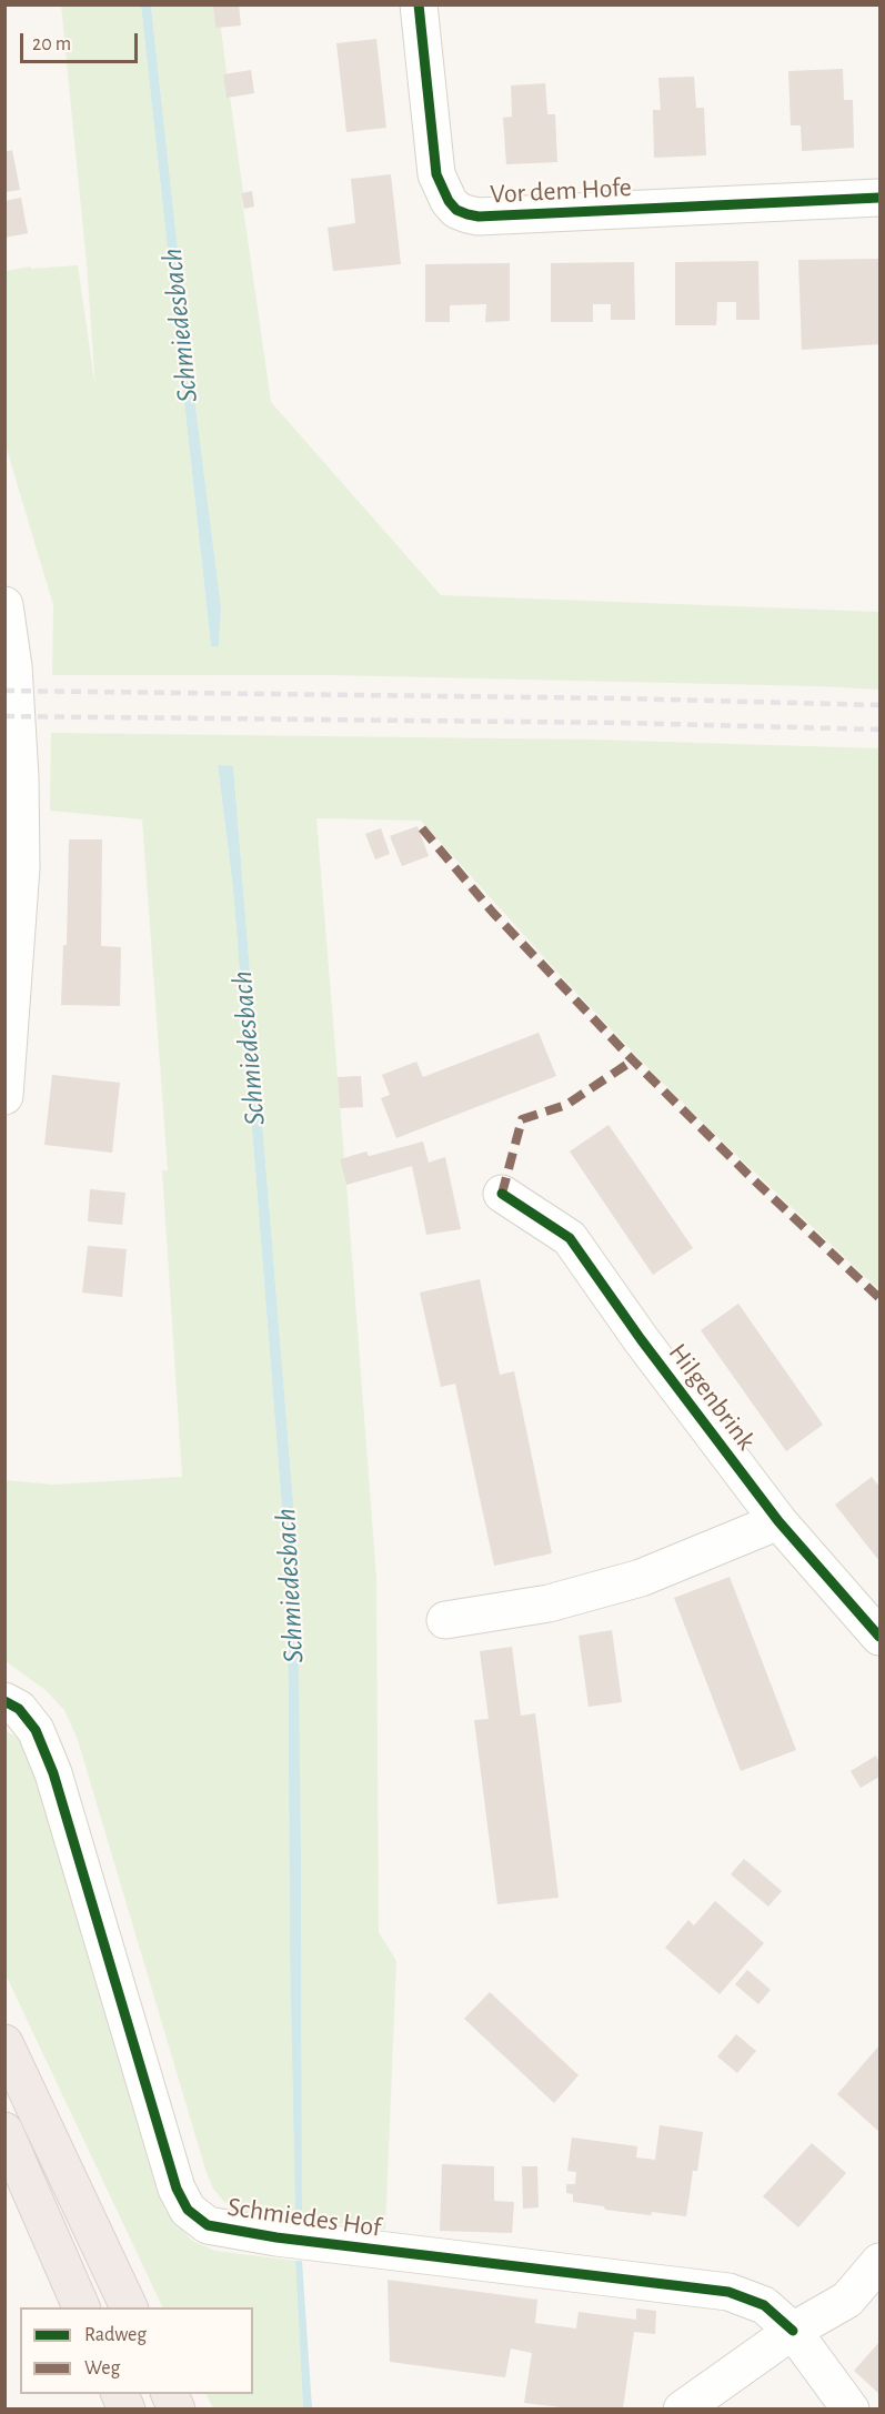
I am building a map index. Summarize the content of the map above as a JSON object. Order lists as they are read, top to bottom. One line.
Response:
{"streets":{"street":["Vor dem Hofe","Hilgenbrink","Schmiedes Hof"]},"water":["Schmiedesbach"],"legend":["Radweg","Weg"],"scale_bar":"20 m"}
